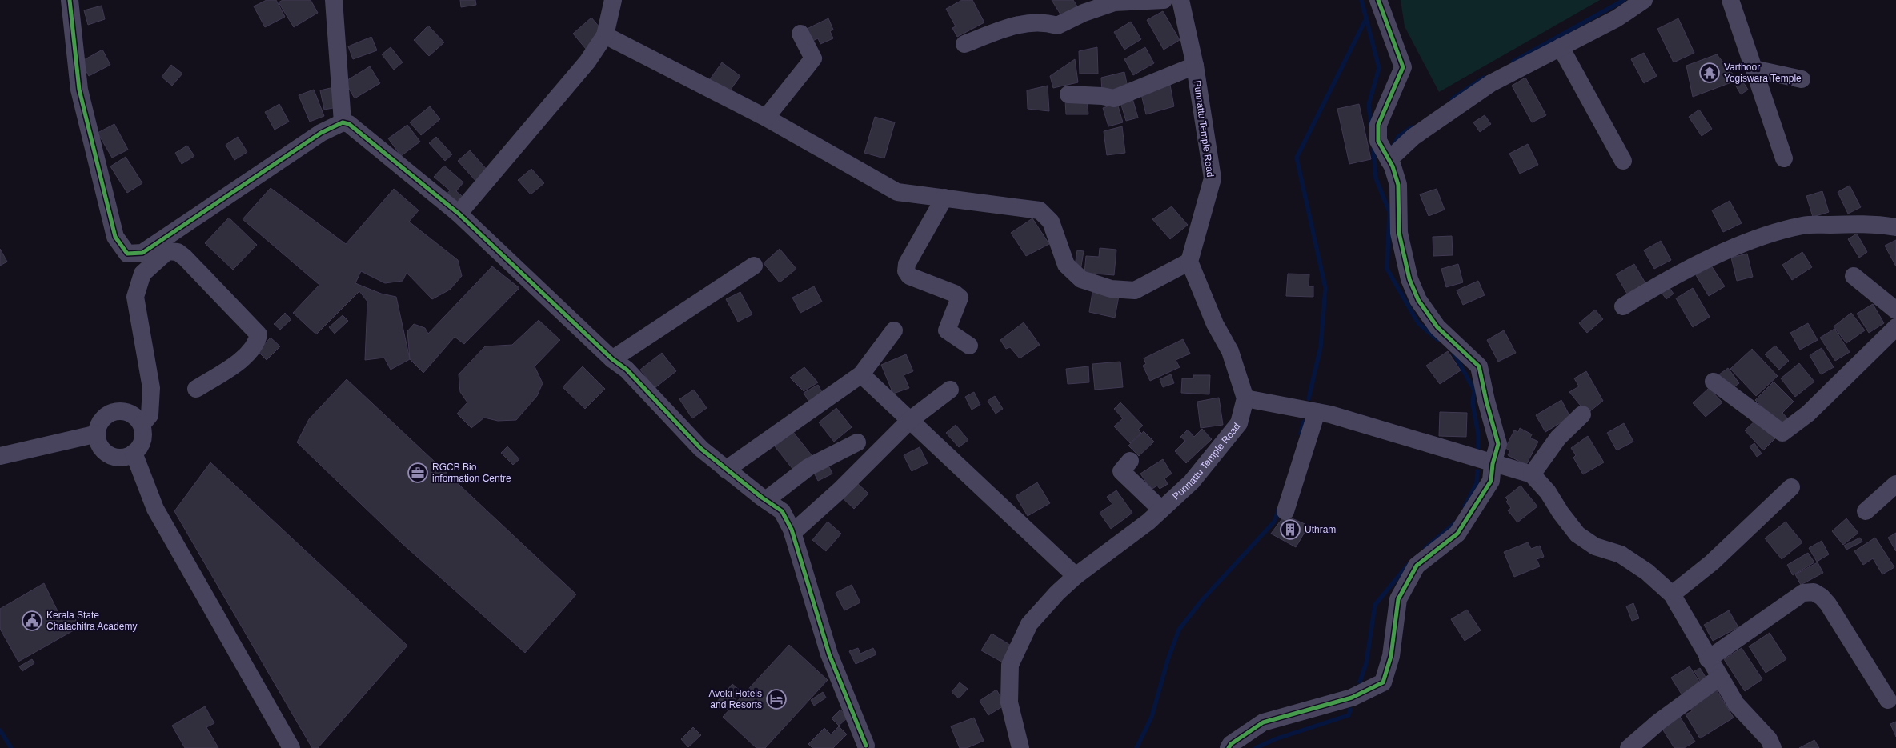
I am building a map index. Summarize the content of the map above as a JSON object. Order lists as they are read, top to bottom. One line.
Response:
{"streets":{"street":["Punnattu Temple Road"]},"places":{"temple":["Varthoor Yogiswara Temple"],"office":["RGCB Bio information Centre"],"building":["Uthram"],"public building":["Kerala State Chalachitra Academy"],"hotel":["Avoki Hotels and Resorts"]}}
